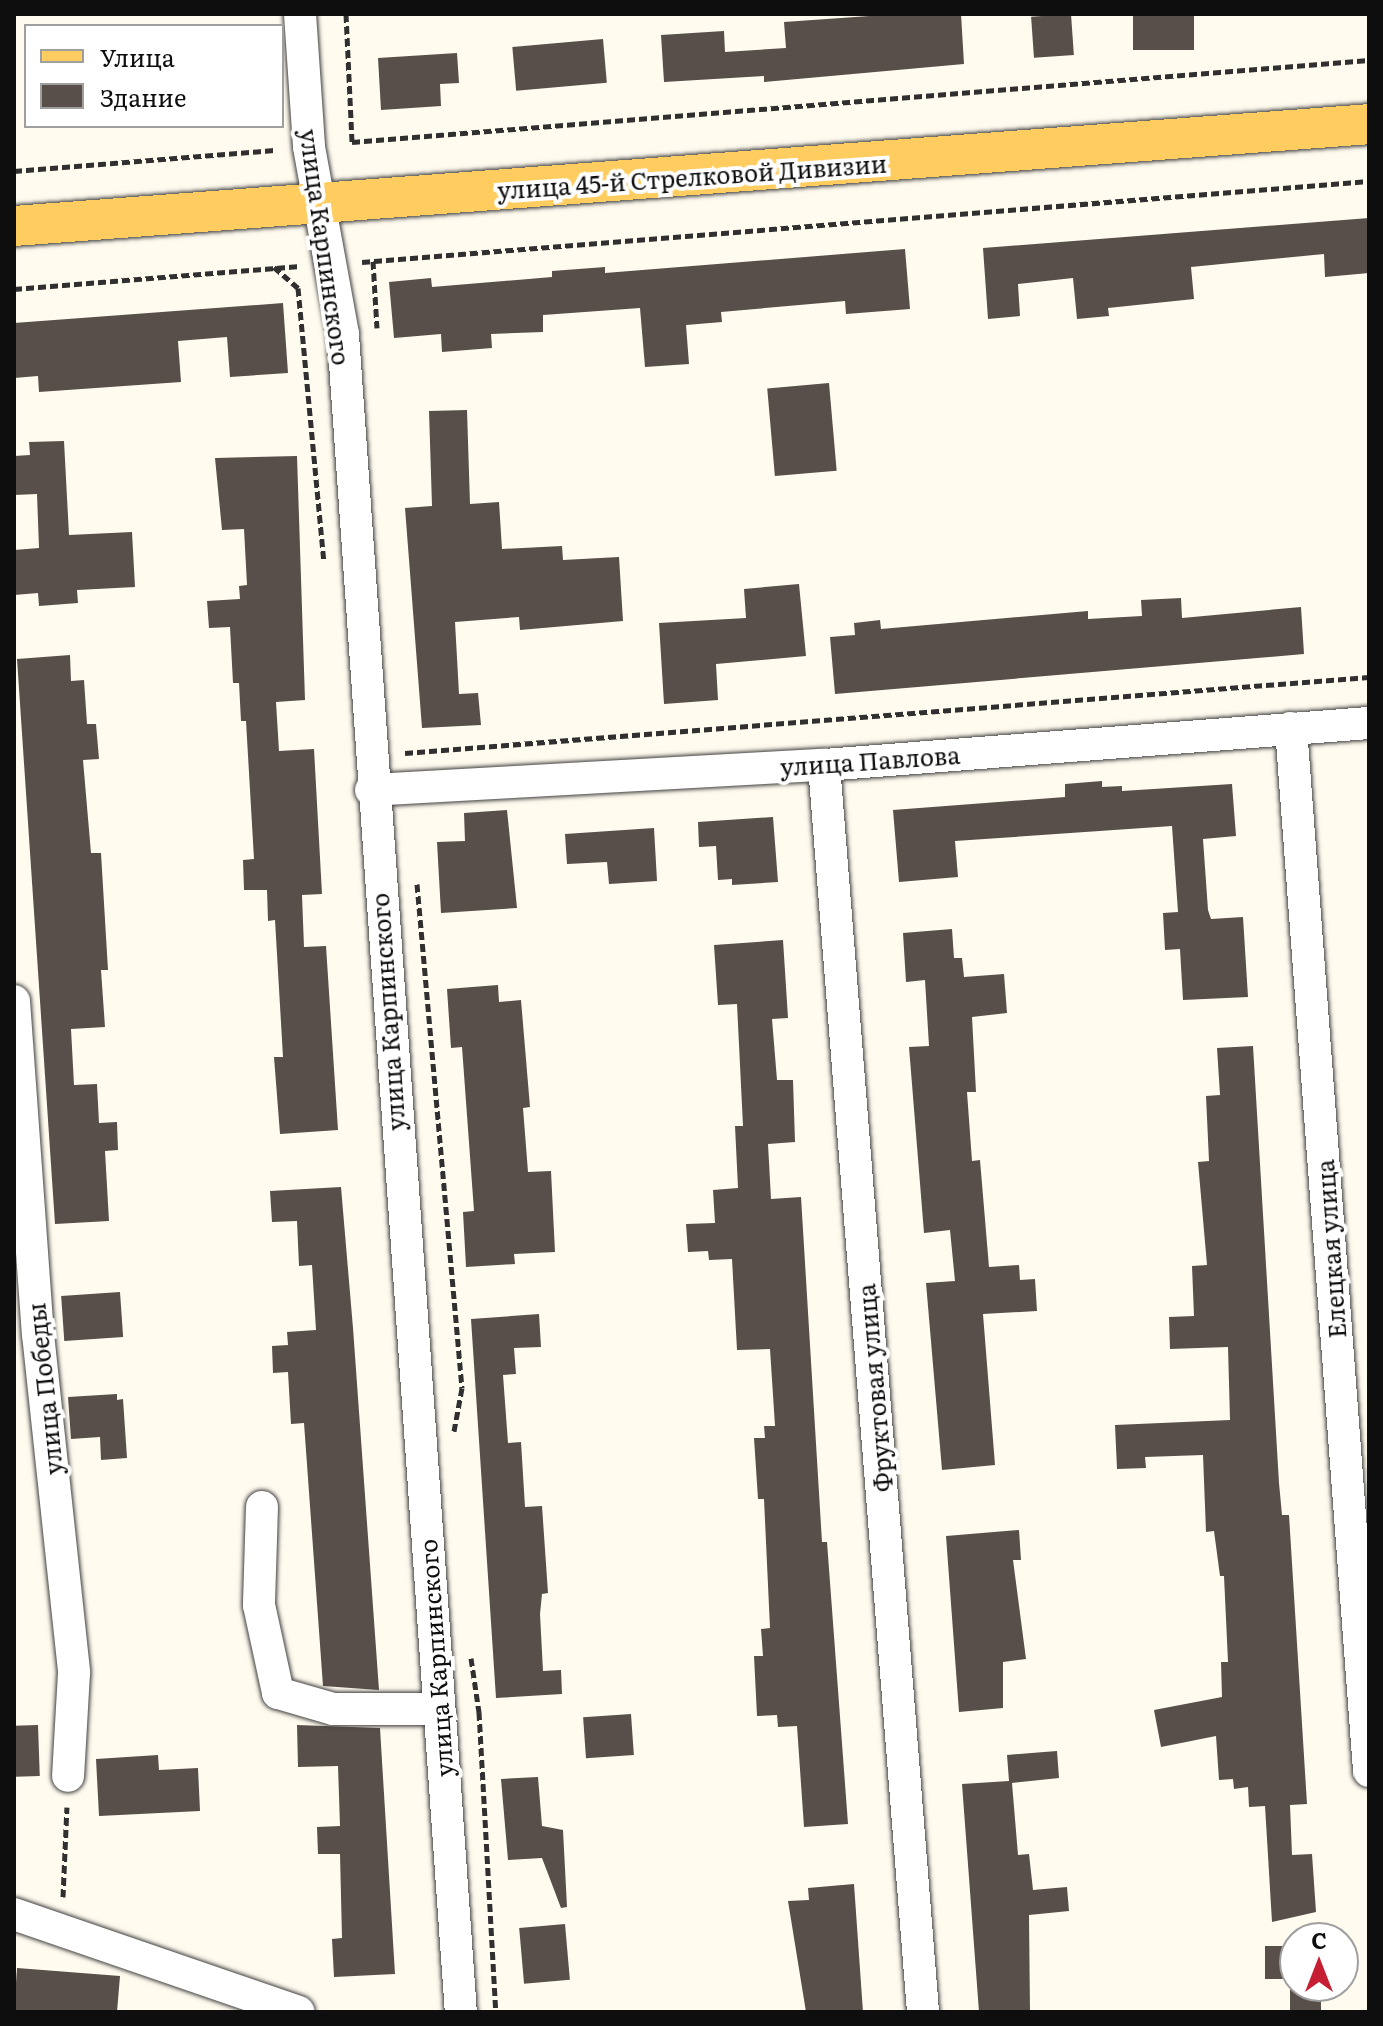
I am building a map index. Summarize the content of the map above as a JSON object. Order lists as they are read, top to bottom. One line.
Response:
{"streets":{"main road":["улица 45-й Стрелковой Дивизии"],"street":["улица Карпинского","улица Павлова","Елецкая улица","Фруктовая улица","улица Победы"]},"crossings":[["улица 45-й Стрелковой Дивизии","улица Карпинского"],["улица Карпинского","улица Павлова"],["улица Павлова","Елецкая улица"],["улица Павлова","Фруктовая улица"]],"legend":["Улица","Здание"],"north":"top"}
